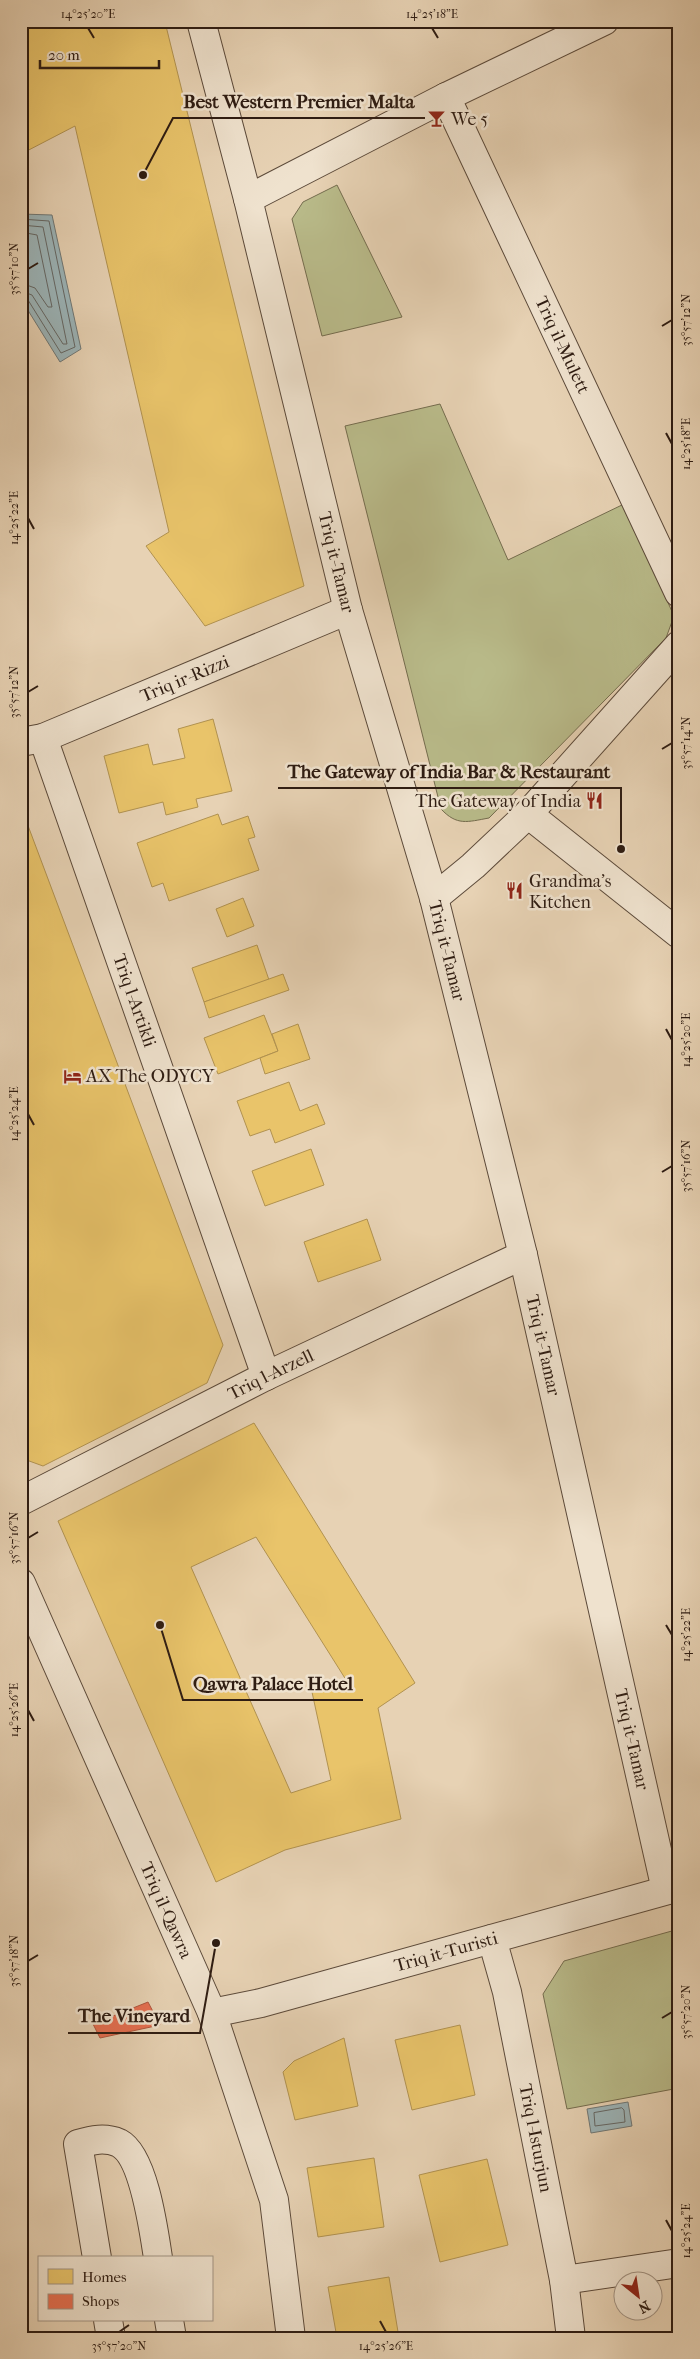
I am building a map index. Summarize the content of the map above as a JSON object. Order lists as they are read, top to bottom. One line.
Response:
{"streets":{"street":["Triq il-Mulett","Triq it-Tamar","Triq ir-Rizzi","Triq l-Artikli","Triq l-Arzell","Triq il-Qawra","Triq it-Turisti","Triq l-Isturjun"]},"crossings":[["Triq it-Tamar","Triq ir-Rizzi"],["Triq it-Tamar","Triq l-Arzell"],["Triq it-Tamar","Triq it-Turisti"],["Triq ir-Rizzi","Triq l-Artikli"],["Triq l-Artikli","Triq l-Arzell"],["Triq il-Qawra","Triq it-Turisti"],["Triq it-Turisti","Triq l-Isturjun"]],"places":{"bar":["We 5"],"other":["Best Western Premier Malta","The Gateway of India Bar & Restaurant","Qawra Palace Hotel","The Vineyard"],"restaurant":["The Gateway of India","Grandma's Kitchen"],"hotel":["AX The ODYCY"]},"legend":["Homes","Shops"],"scale_bar":"20 m","north":"bottom right","coordinates":["14°25'20\"E","14°25'18\"E","35°57'10\"N","35°57'12\"N","14°25'22\"E","35°57'14\"N","14°25'24\"E","35°57'16\"N","14°25'26\"E","35°57'18\"N","35°57'20\"N"]}
